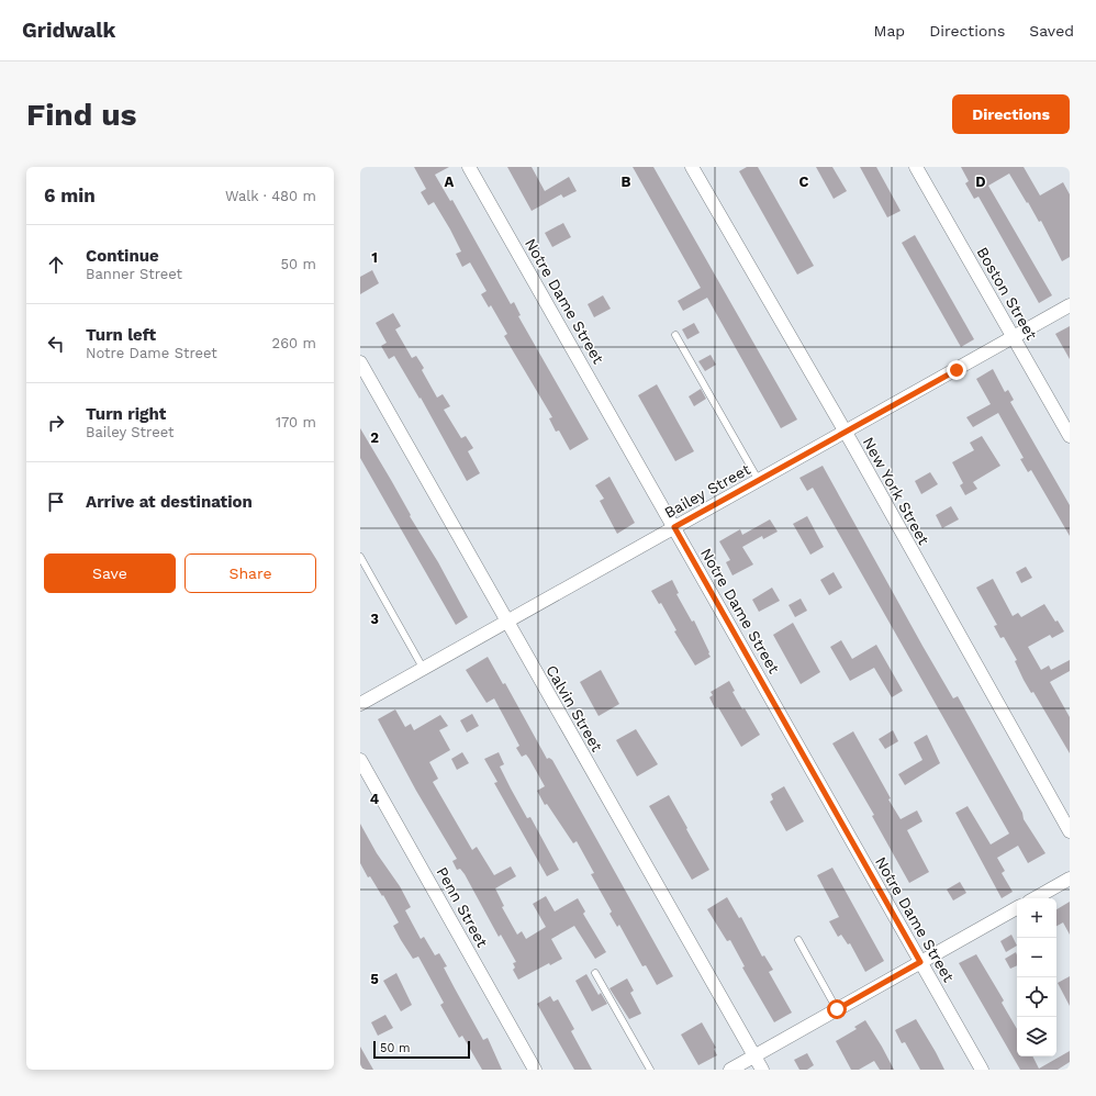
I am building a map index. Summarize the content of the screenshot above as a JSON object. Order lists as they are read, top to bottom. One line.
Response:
{"streets":{"street":["Boston Street","Notre Dame Street","Bailey Street","New York Street","Calvin Street","Penn Street"]},"crossings":[["Boston Street","Bailey Street"],["Notre Dame Street","Bailey Street"],["Bailey Street","New York Street"],["Bailey Street","Calvin Street"]],"scale_bar":"50 m","page":{"header":"Gridwalk","nav":["Map","Directions","Saved"],"buttons":["Directions",["Save","Share"]],"title":"Find us","heading":["6 min","Walk · 480 m"],"list":[["Continue","Banner Street","50 m"],["Turn left","Notre Dame Street","260 m"],["Turn right","Bailey Street","170 m"],"Arrive at destination"],"map_buttons":["+","−"],"scale":"50 m"},"grid":{"columns":["A","B","C","D"],"rows":["1","2","3","4","5"]}}
